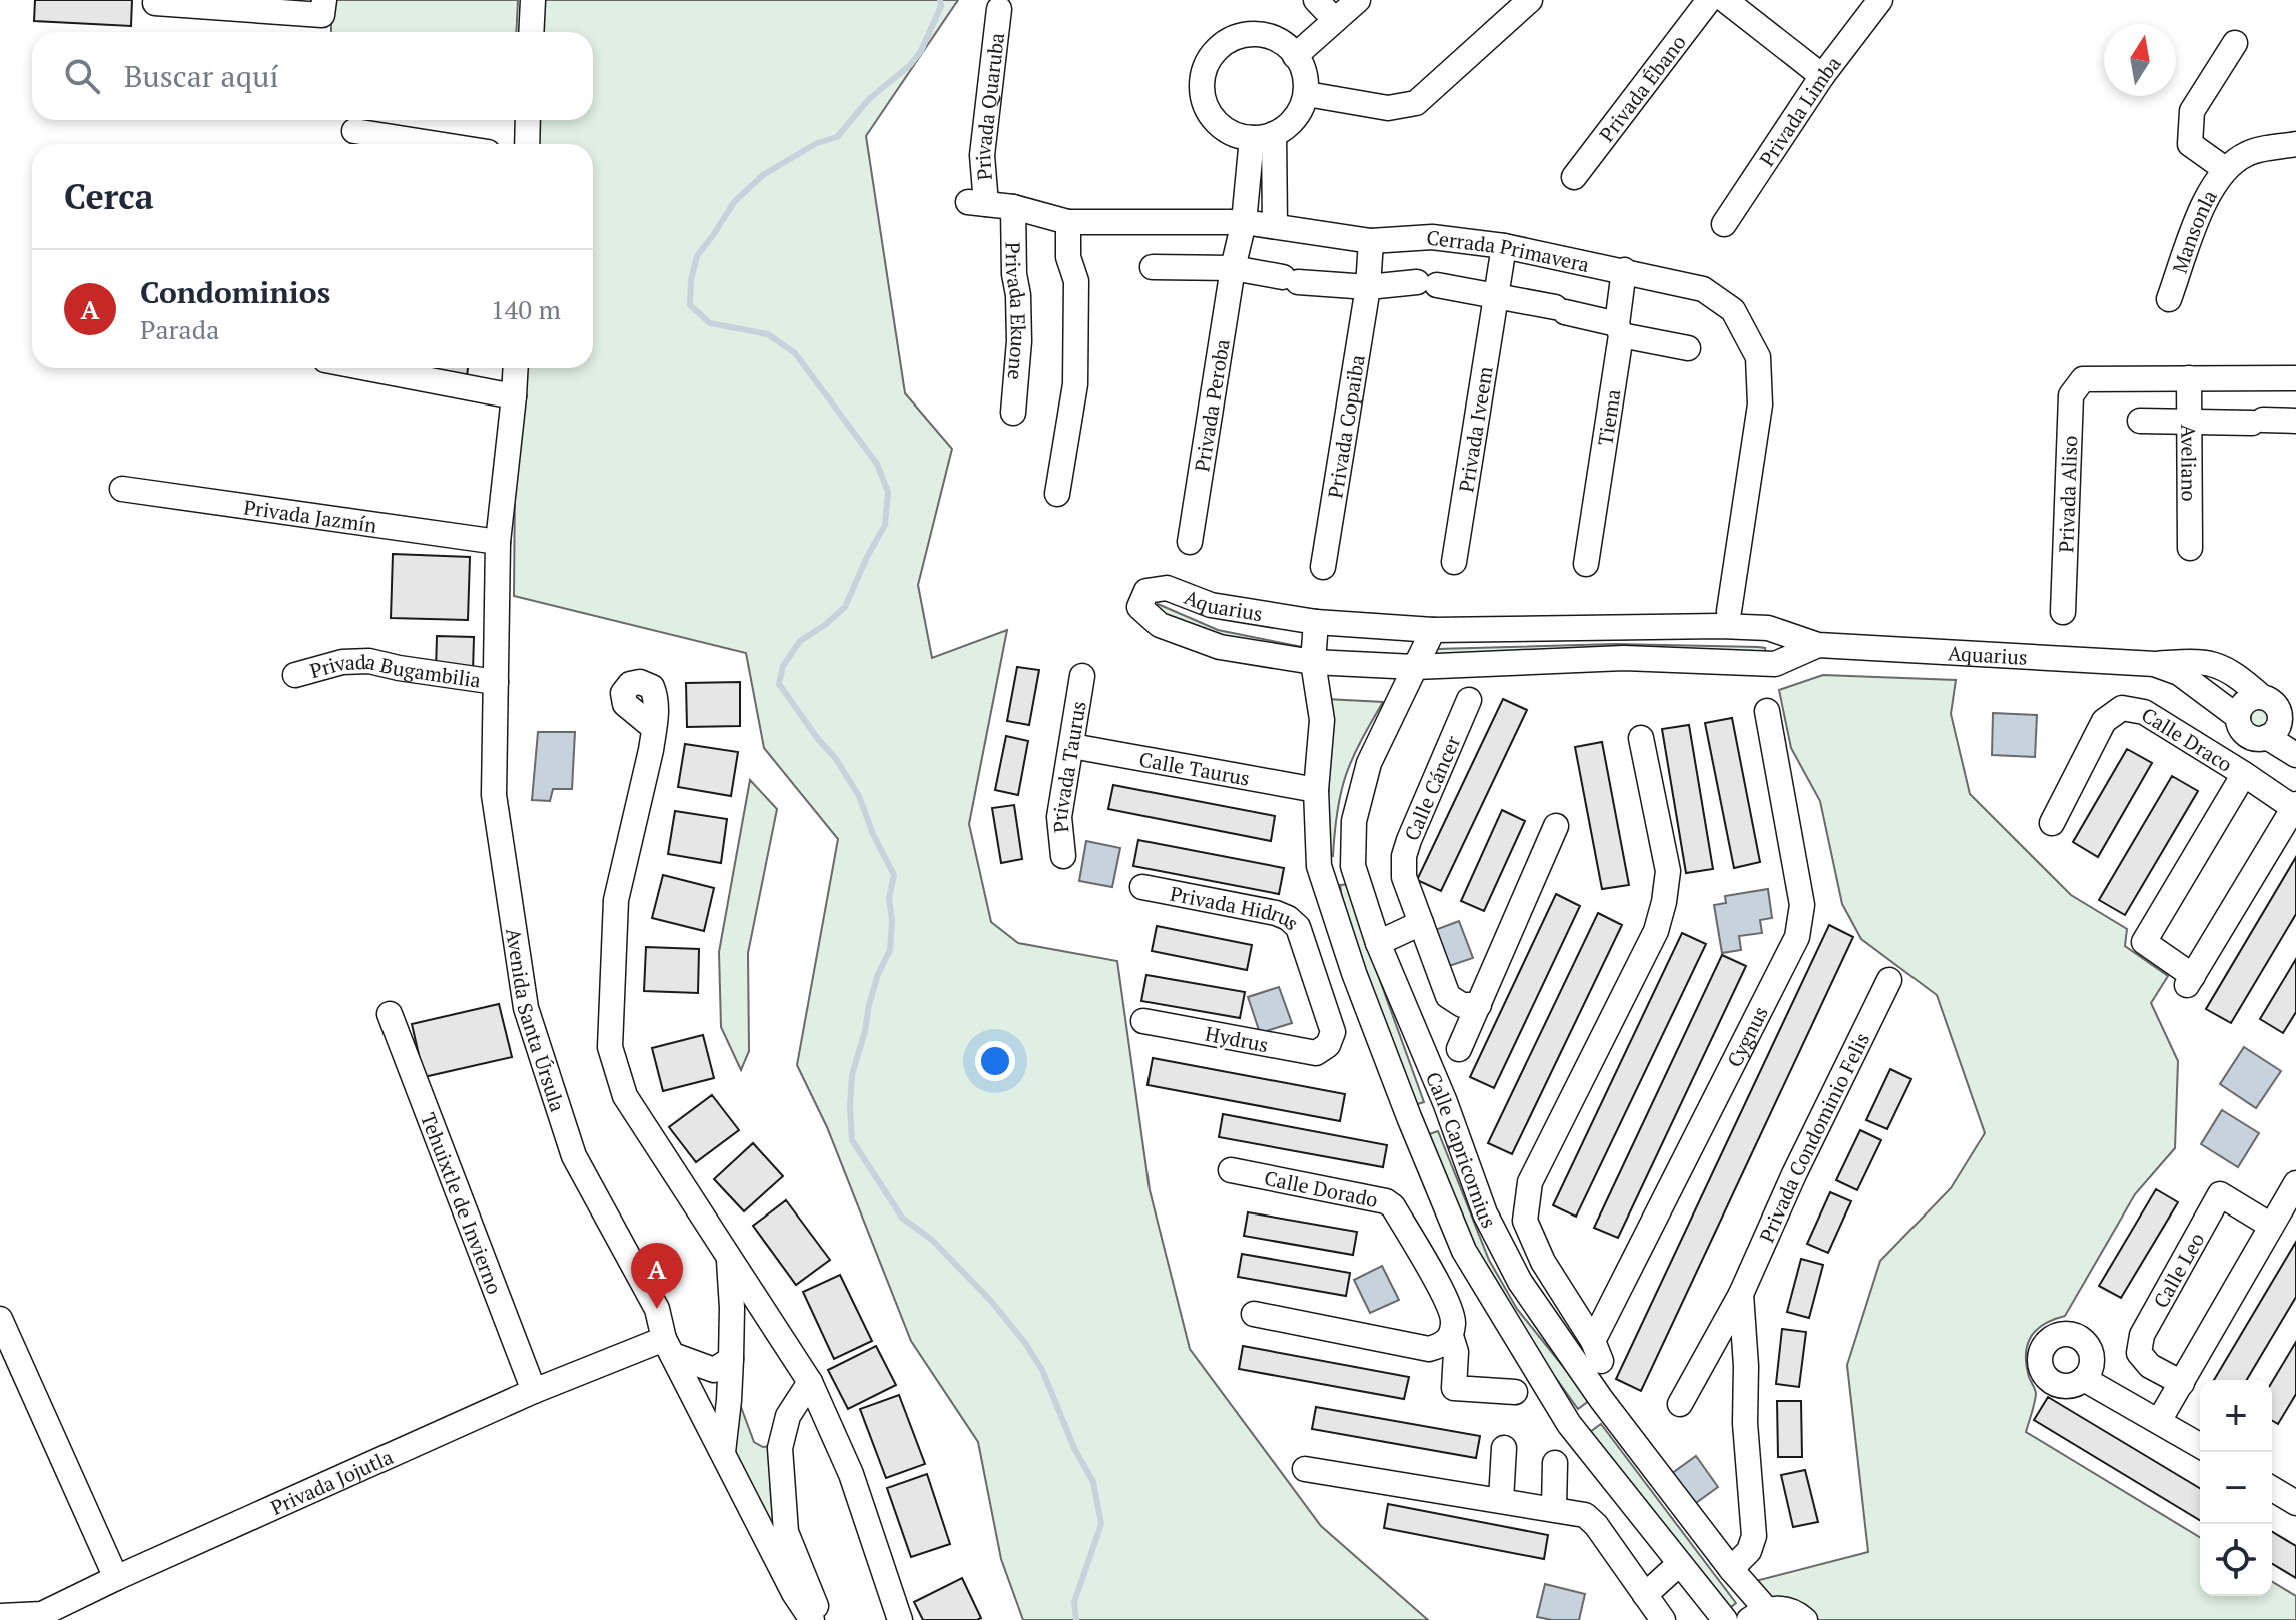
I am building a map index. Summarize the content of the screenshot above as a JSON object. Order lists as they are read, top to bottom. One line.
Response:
{"streets":{"street":["Privada Ébano","Privada Quaruba","Privada Limba","Mansonla","Cerrada Primavera","Privada Ekuone","Privada Peroba","Tiema","Privada Copaiba","Privada Iveem","Aveliano","Privada Aliso","Privada Jazmín","Aquarius","Privada Bugambilia","Calle Draco","Privada Taurus","Calle Taurus","Calle Cáncer","Privada Hidrus","Avenida Santa Úrsula","Cygnus","Hydrus","Privada Condominio Felis","Calle Capricornius","Calle Dorado","Tehuixtle de Invierno","Calle Leo","Privada Jojutla"]},"crossings":[["Privada Quaruba","Cerrada Primavera"],["Cerrada Primavera","Privada Ekuone"],["Cerrada Primavera","Privada Peroba"],["Cerrada Primavera","Tiema"],["Cerrada Primavera","Privada Copaiba"],["Cerrada Primavera","Privada Iveem"],["Aveliano","Privada Aliso"],["Privada Jazmín","Avenida Santa Úrsula"],["Aquarius","Calle Capricornius"],["Privada Bugambilia","Avenida Santa Úrsula"],["Privada Taurus","Calle Taurus"],["Calle Taurus","Calle Capricornius"],["Privada Hidrus","Hydrus"],["Avenida Santa Úrsula","Privada Jojutla"],["Privada Condominio Felis","Calle Capricornius"],["Tehuixtle de Invierno","Privada Jojutla"]],"north":"top","page":{"search":"Buscar aquí","heading":"Cerca","list":[{"mark":"A","name":"Condominios","note":"Parada","value":"140 m"}],"pins":"A","map_buttons":["+","−"]}}
